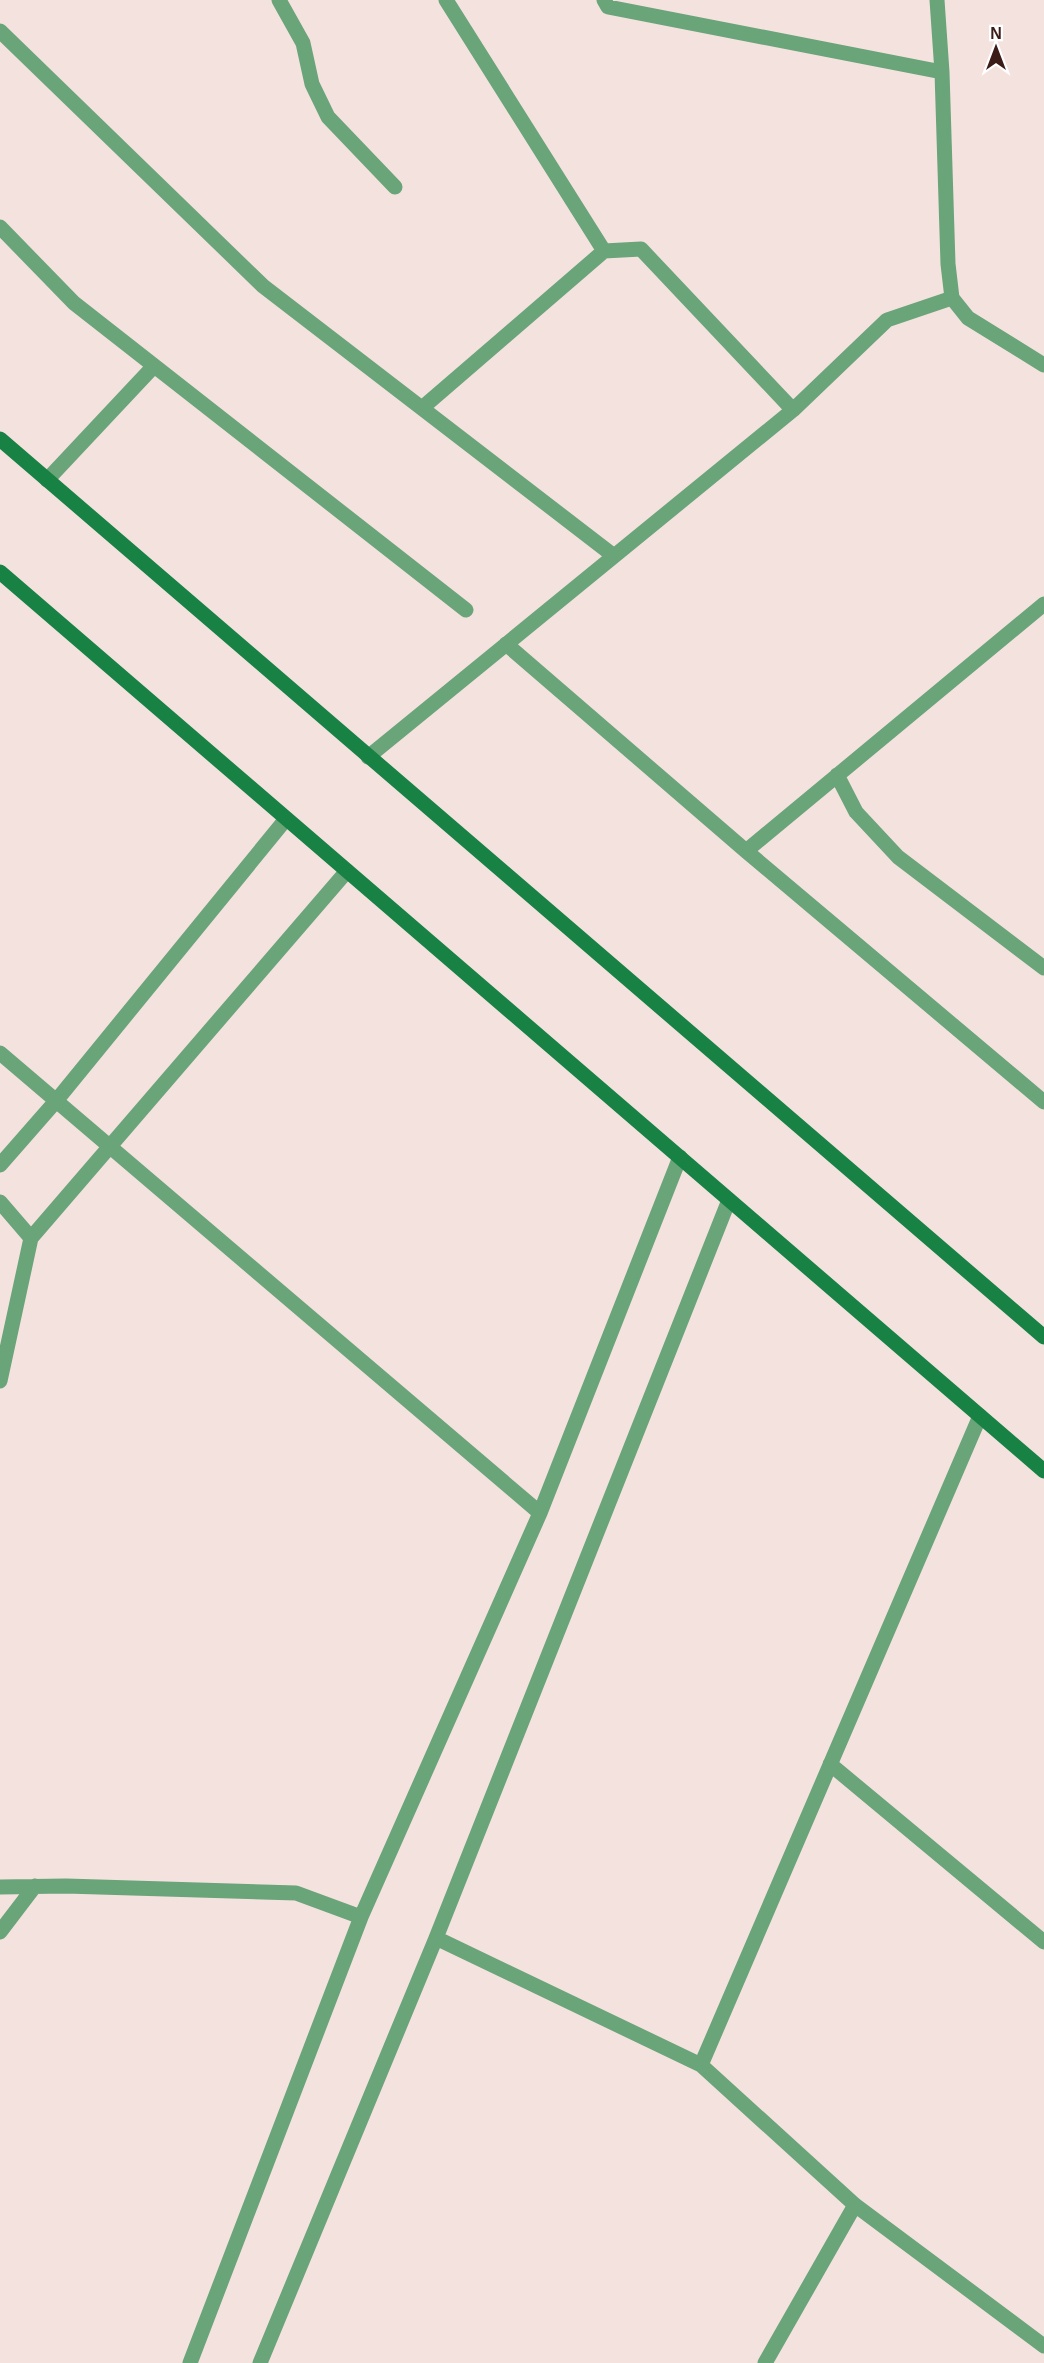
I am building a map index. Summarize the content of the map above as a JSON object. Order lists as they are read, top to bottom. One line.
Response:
{"north":"top"}
